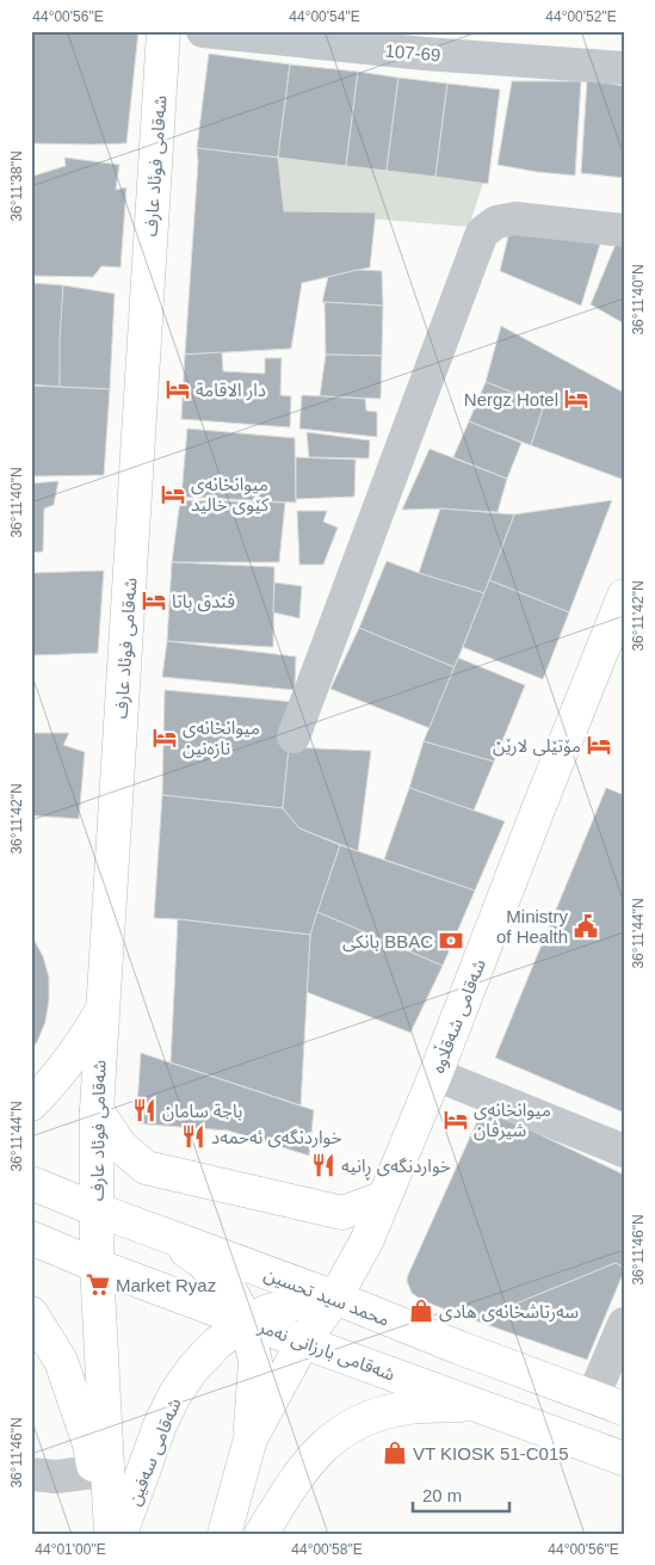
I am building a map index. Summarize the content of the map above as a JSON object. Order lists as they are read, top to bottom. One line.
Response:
{"streets":{"main road":["شەقامی فوئاد عارف","شەقامی شەقڵاوە","محمد سید تحسین","شەقامی بارزانی نەمر","شەقامی سەفین"],"street":["107-69"]},"crossings":[["شەقامی فوئاد عارف","محمد سید تحسین"],["شەقامی فوئاد عارف","شەقامی بارزانی نەمر"],["شەقامی فوئاد عارف","شەقامی سەفین"],["شەقامی شەقڵاوە","محمد سید تحسین"],["شەقامی شەقڵاوە","شەقامی سەفین"],["محمد سید تحسین","شەقامی سەفین"],["شەقامی بارزانی نەمر","شەقامی سەفین"]],"places":{"hotel":["دار الاقامة","Nergz Hotel","میوانخانەی کێوی خالید","فندق باتا","میوانخانەی نازەنین","مۆتێلی لارێن","میوانخانەی شیرڤان"],"public building":["Ministry of Health"],"bank":["بانکی BBAC"],"restaurant":["باجة سامان","خواردنگەی ئەحمەد","خواردنگەی ڕانیە"],"supermarket":["Market Ryaz"],"shop":["سەرتاشخانەی ھادی","VT KIOSK 51-C015"]},"scale_bar":"20 m","coordinates":["44°00'56\"E","44°00'54\"E","44°00'52\"E","36°11'38\"N","36°11'40\"N","36°11'42\"N","36°11'44\"N","36°11'46\"N","44°01'00\"E","44°00'58\"E"]}
